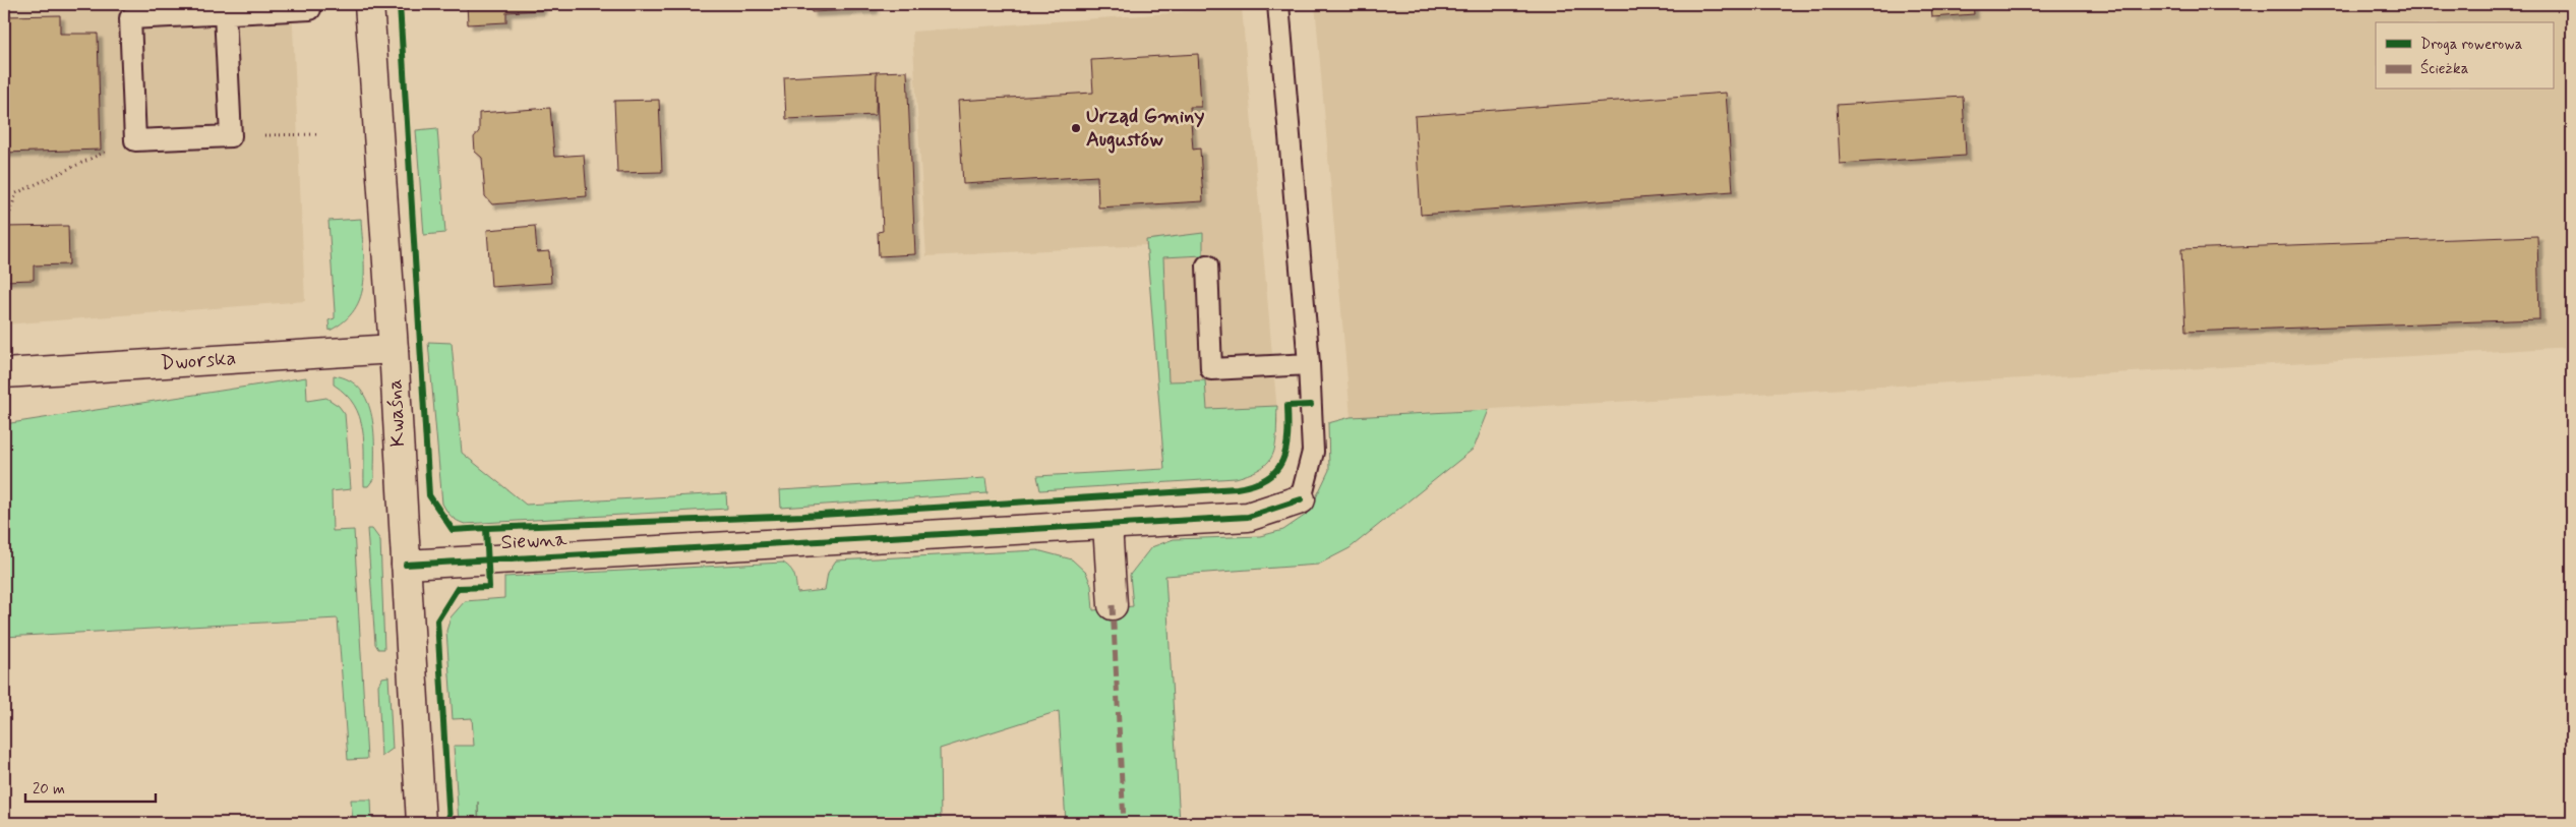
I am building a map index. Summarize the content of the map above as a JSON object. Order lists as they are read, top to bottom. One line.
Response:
{"streets":{"street":["Dworska","Kwaśna","Siewna"]},"crossings":[["Dworska","Kwaśna"],["Kwaśna","Siewna"]],"places":["Urząd Gminy Augustów"],"legend":["Droga rowerowa","Ścieżka"],"scale_bar":"20 m"}
